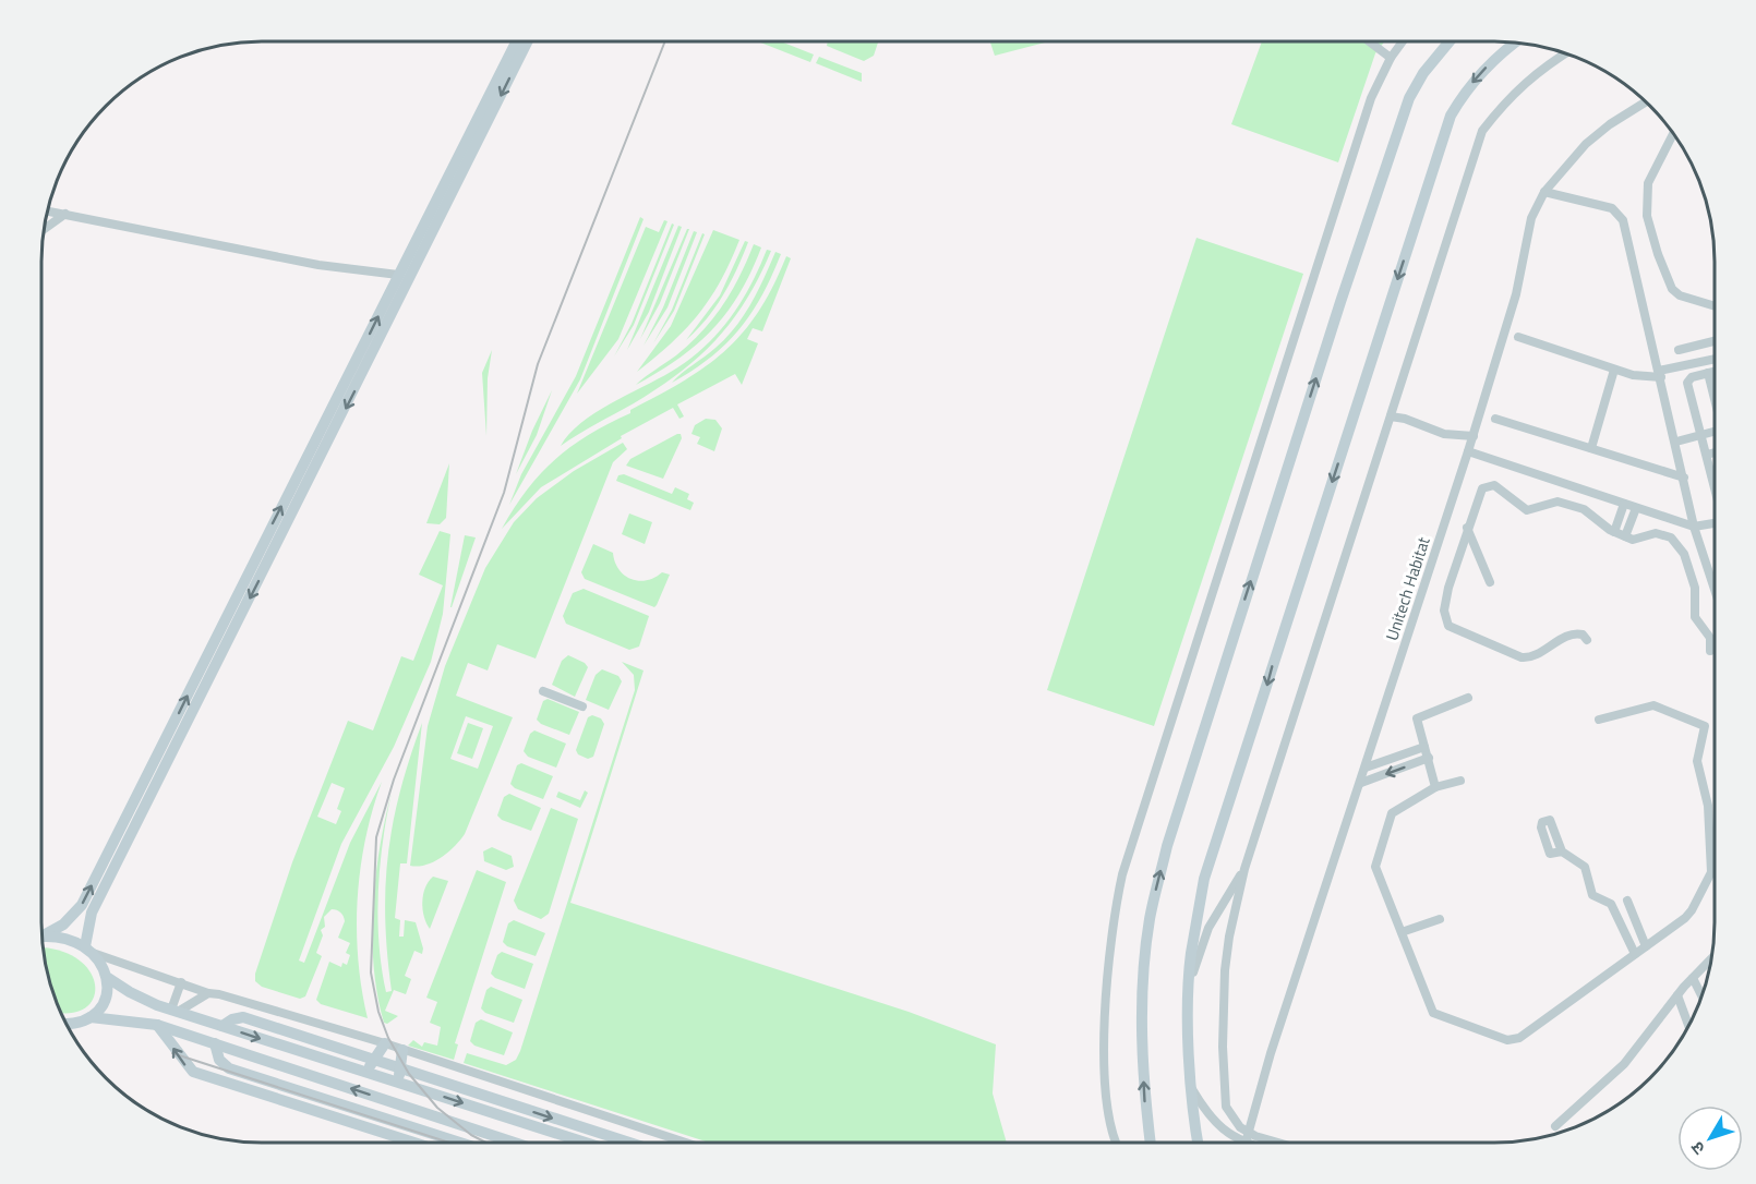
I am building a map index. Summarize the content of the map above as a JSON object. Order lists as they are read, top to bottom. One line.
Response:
{"streets":{"street":["Unitech Habitat"]},"north":"bottom left"}
